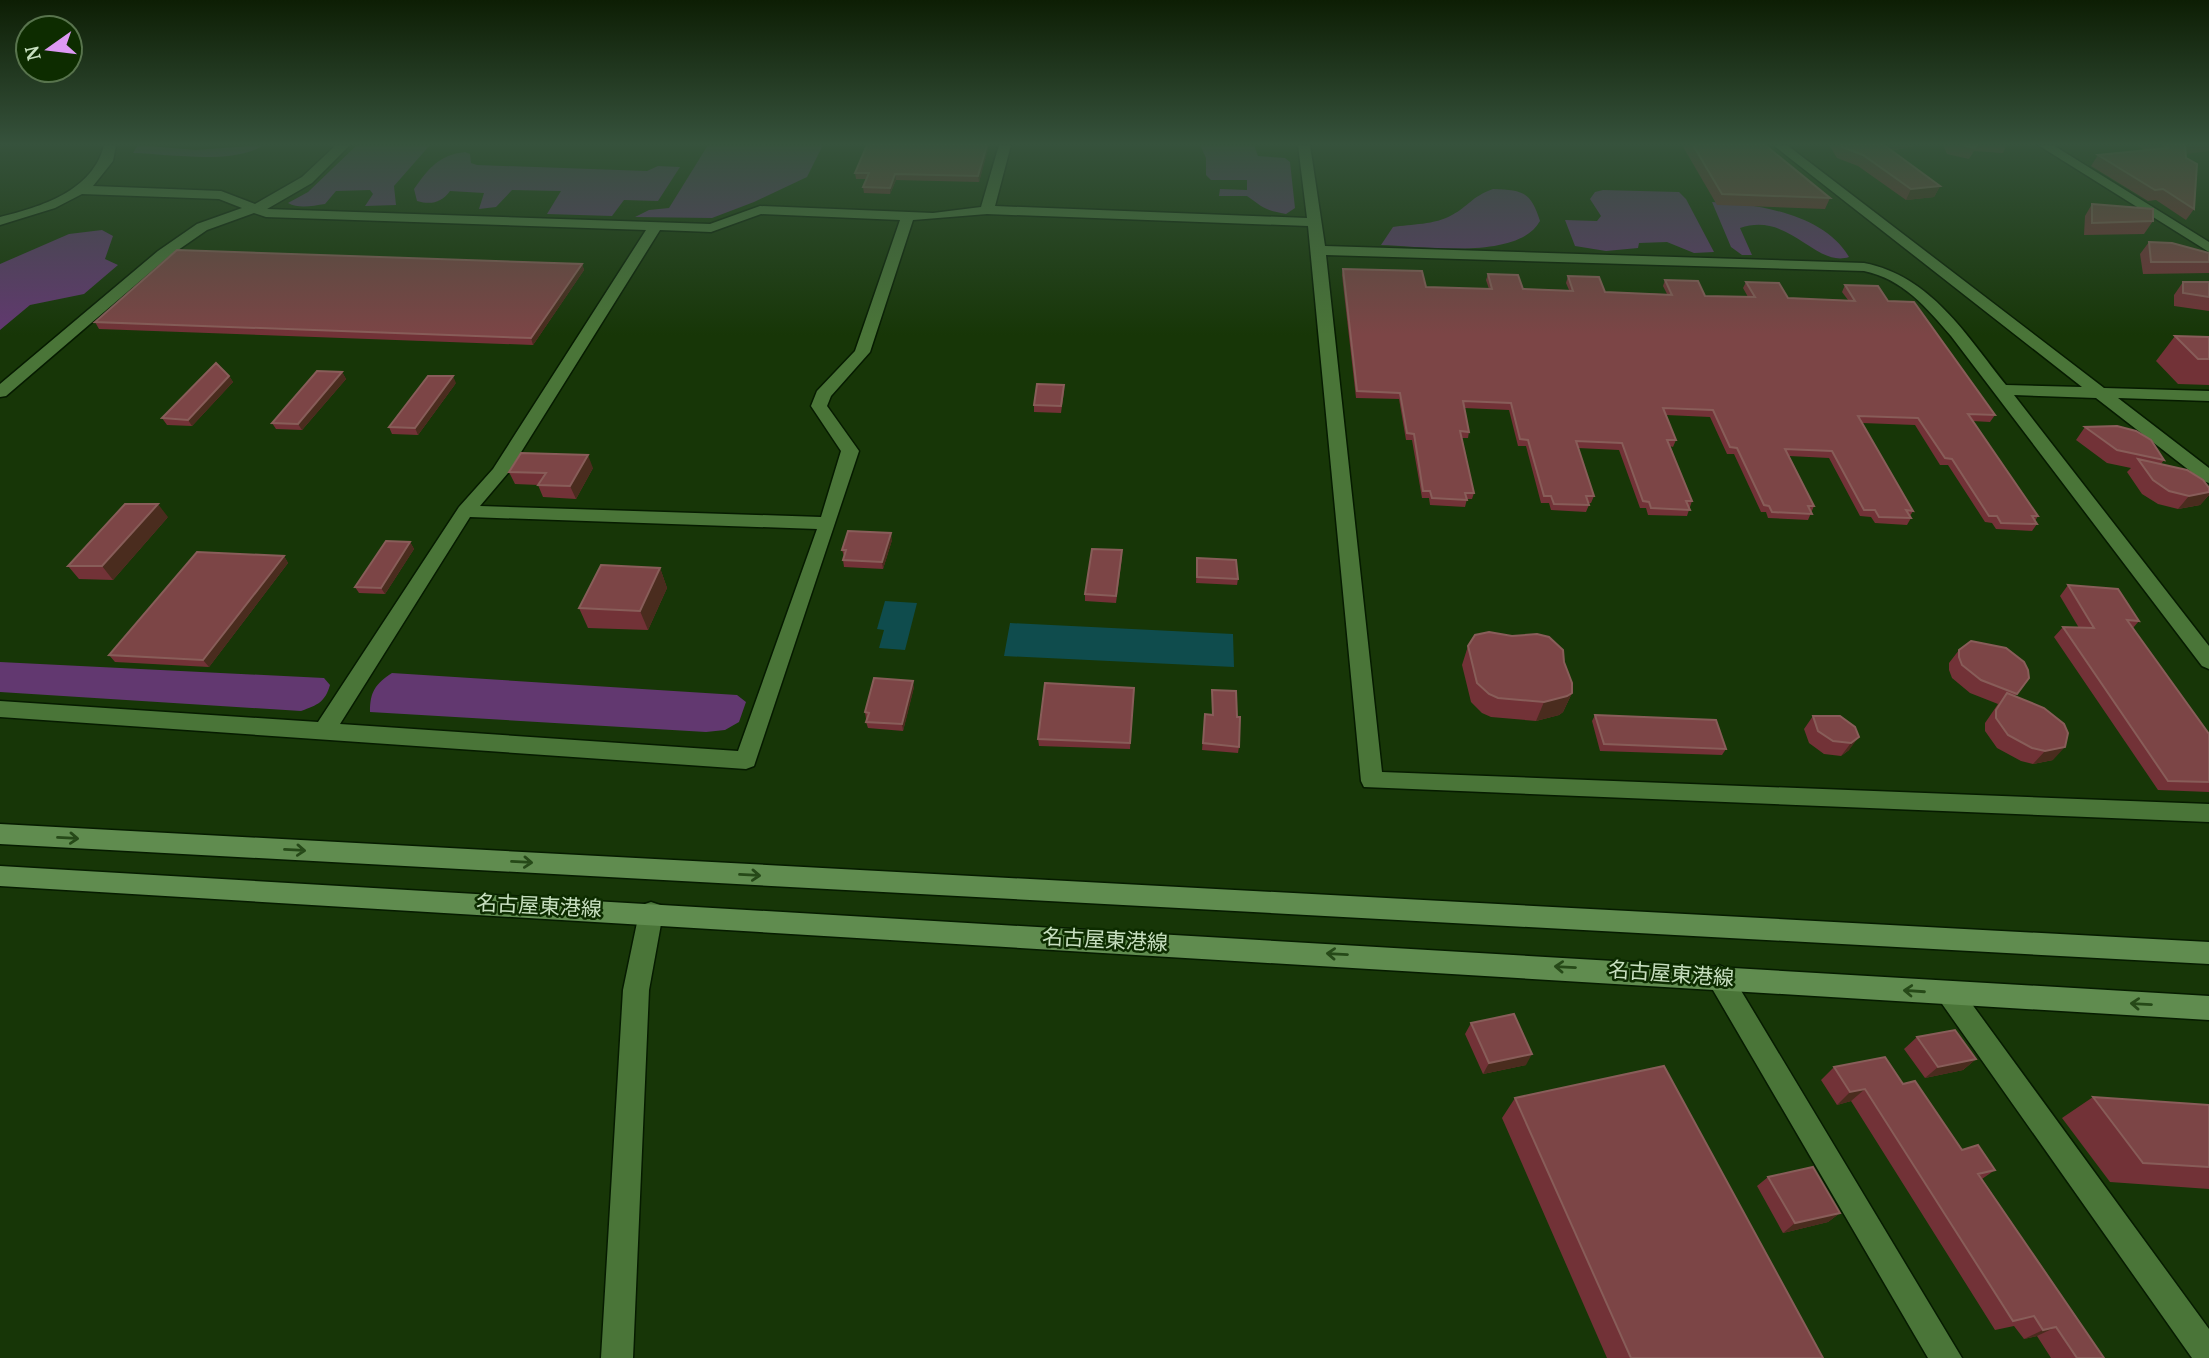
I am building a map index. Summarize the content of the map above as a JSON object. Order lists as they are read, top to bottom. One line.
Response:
{"streets":{"main road":["名古屋東港線"]},"north":"left"}
